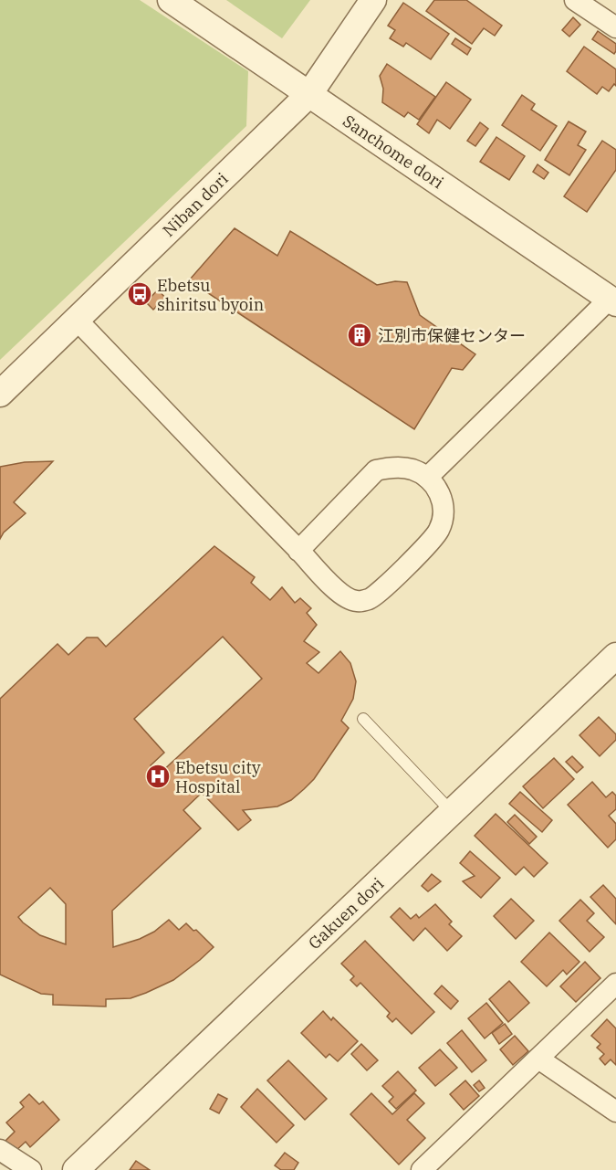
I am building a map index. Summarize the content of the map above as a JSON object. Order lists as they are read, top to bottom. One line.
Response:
{"streets":{"street":["Sanchome dori","Niban dori","Gakuen dori"]},"crossings":[["Sanchome dori","Niban dori"]],"places":{"bus stop":["Ebetsu shiritsu byoin"],"building":["江別市保健センター"],"hospital":["Ebetsu city Hospital"]}}
